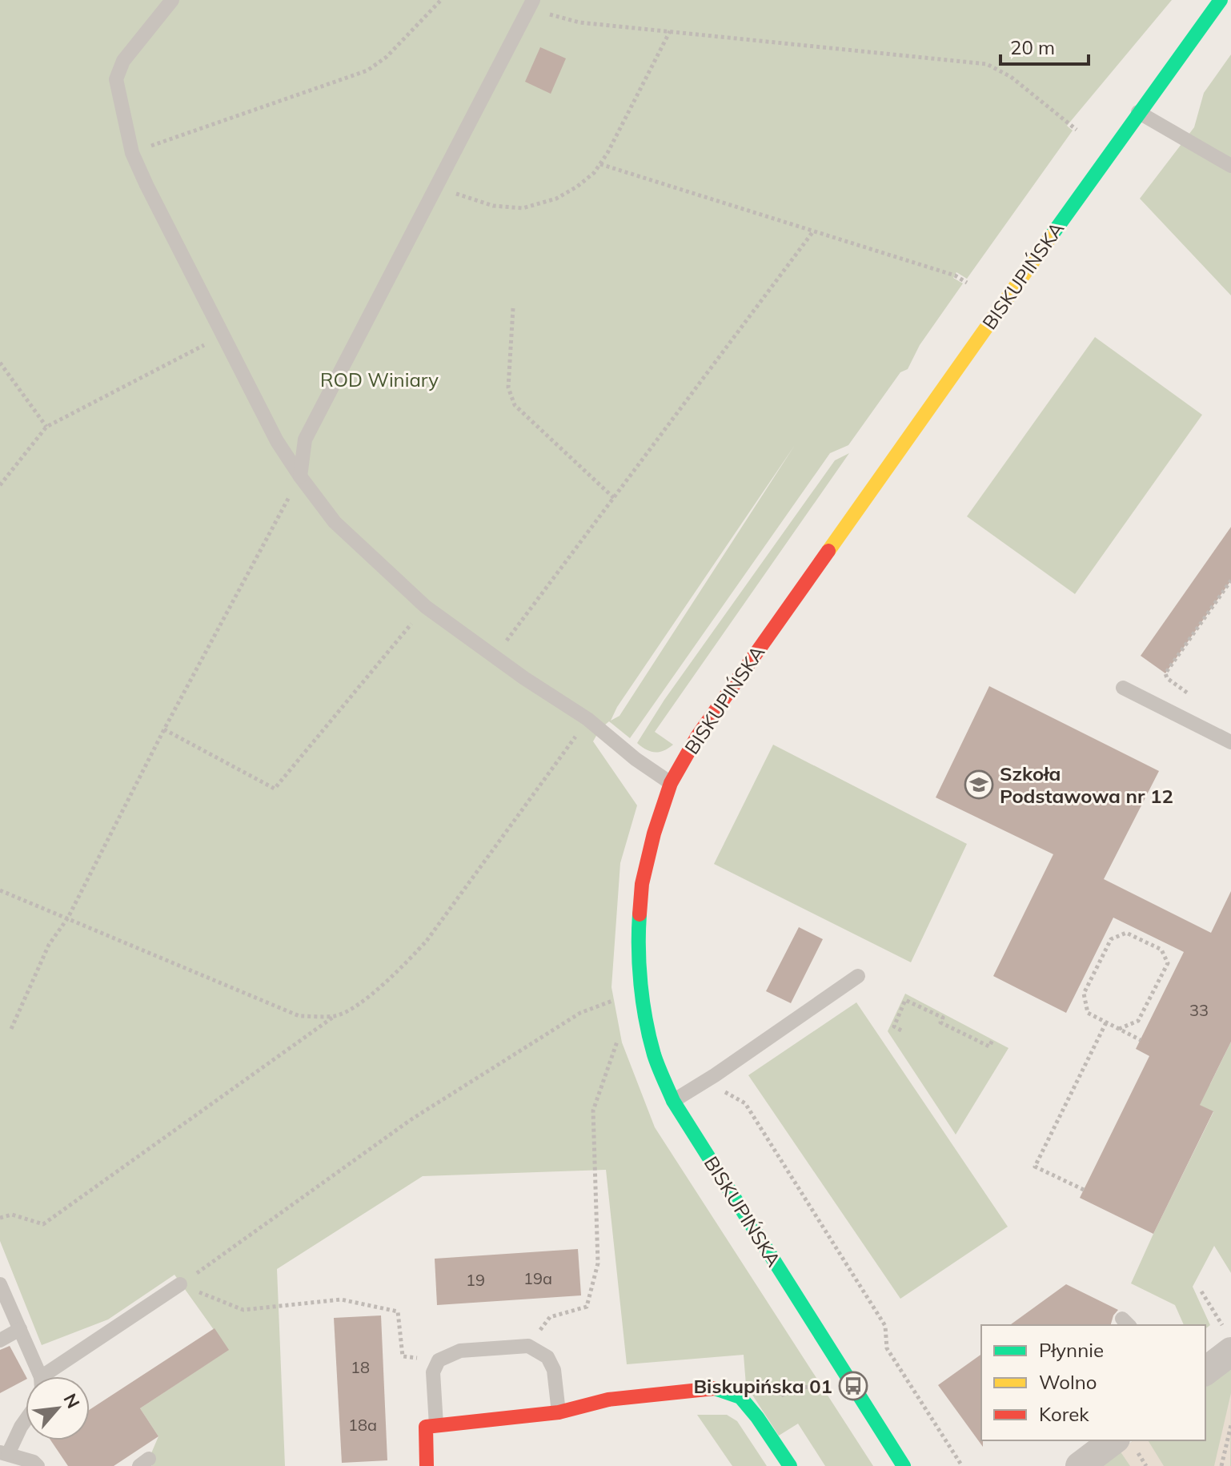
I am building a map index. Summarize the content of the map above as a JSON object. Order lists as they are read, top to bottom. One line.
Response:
{"streets":{"street":["BISKUPIŃSKA"]},"parks":["ROD Winiary"],"places":{"school or university":["Szkoła Podstawowa nr 12"],"bus stop":["Biskupińska 01"]},"house_numbers":["33","19a","19","18","18a"],"legend":["Płynnie","Wolno","Korek"],"scale_bar":"20 m","north":"top right"}
